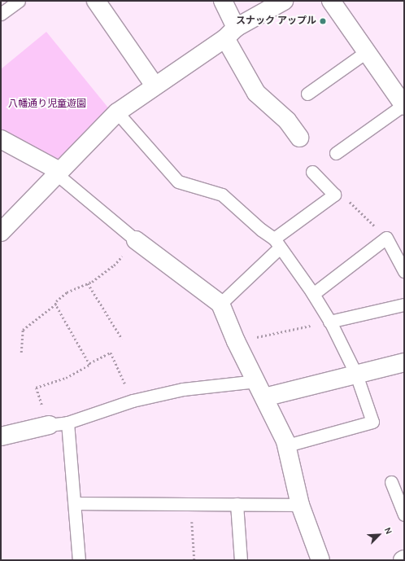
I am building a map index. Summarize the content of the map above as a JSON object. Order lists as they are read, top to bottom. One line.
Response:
{"parks":["八幡通り児童遊園"],"places":["スナック アップル"],"north":"top right"}
